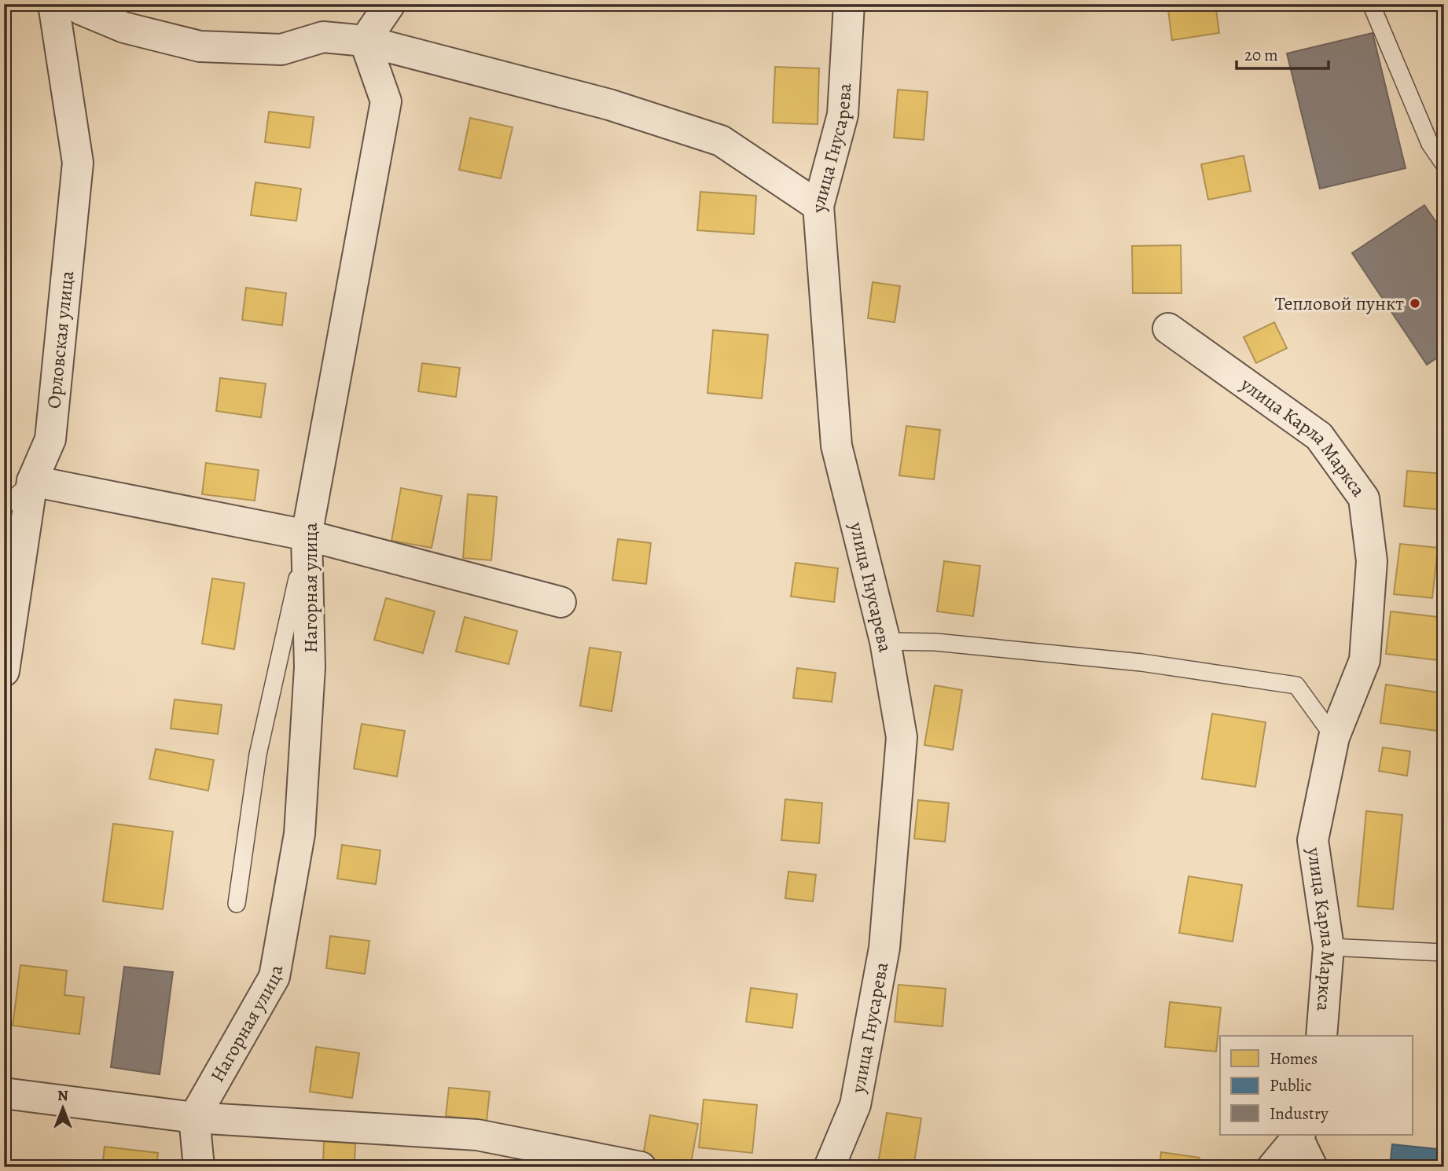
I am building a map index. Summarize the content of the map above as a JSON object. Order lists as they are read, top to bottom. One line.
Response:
{"streets":{"street":["улица Гнусарева","Орловская улица","улица Карла Маркса","Нагорная улица"]},"places":["Тепловой пункт"],"legend":["Homes","Public","Industry"],"scale_bar":"20 m","north":"top"}
